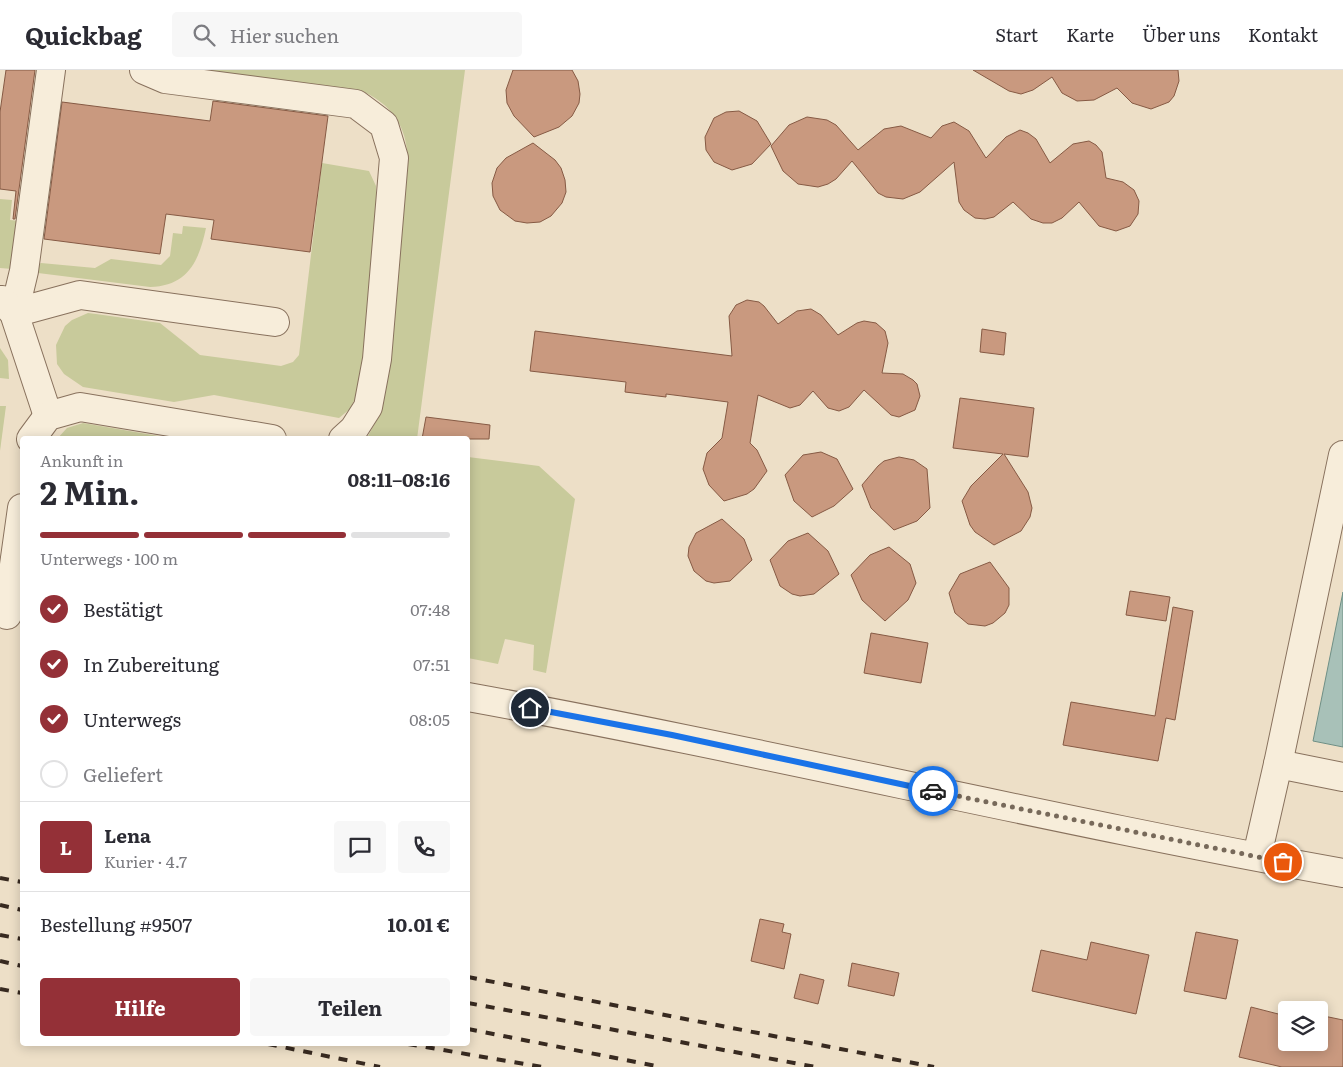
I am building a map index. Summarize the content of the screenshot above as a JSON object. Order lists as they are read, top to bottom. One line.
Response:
{"page":{"header":"Quickbag","search":"Hier suchen","nav":["Start","Karte","Über uns","Kontakt"],"heading":["2 Min.","Ankunft in","08:11–08:16"],"panel":["Lena","Kurier · 4.7","Bestellung #9507","10.01 €"],"bar":"Unterwegs · 100 m","list":[["Bestätigt","07:48"],["In Zubereitung","07:51"],["Unterwegs","08:05"],"Geliefert"],"round":"L","buttons":["Hilfe","Teilen"]}}
